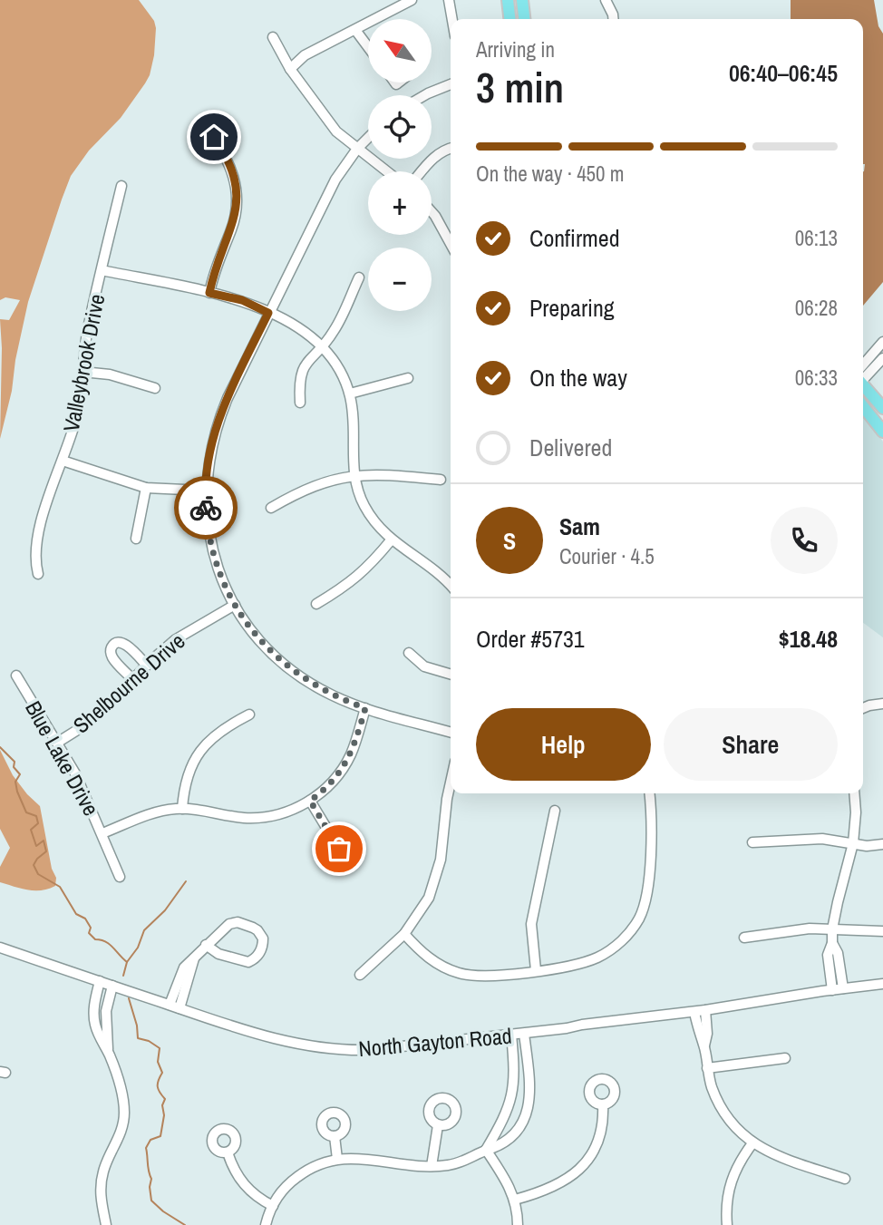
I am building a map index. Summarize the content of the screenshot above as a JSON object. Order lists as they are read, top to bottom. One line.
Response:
{"streets":{"street":["Valleybrook Drive","Shelbourne Drive","Blue Lake Drive","North Gayton Road"]},"crossings":[["Shelbourne Drive","Blue Lake Drive"]],"north":"top left","page":{"map_buttons":["+","−"],"heading":["3 min","Arriving in","06:40–06:45"],"panel":["Sam","Courier · 4.5","Order #5731","$18.48"],"bar":"On the way · 450 m","list":[["Confirmed","06:13"],["Preparing","06:28"],["On the way","06:33"],"Delivered"],"round":"S","buttons":["Help","Share"]}}
